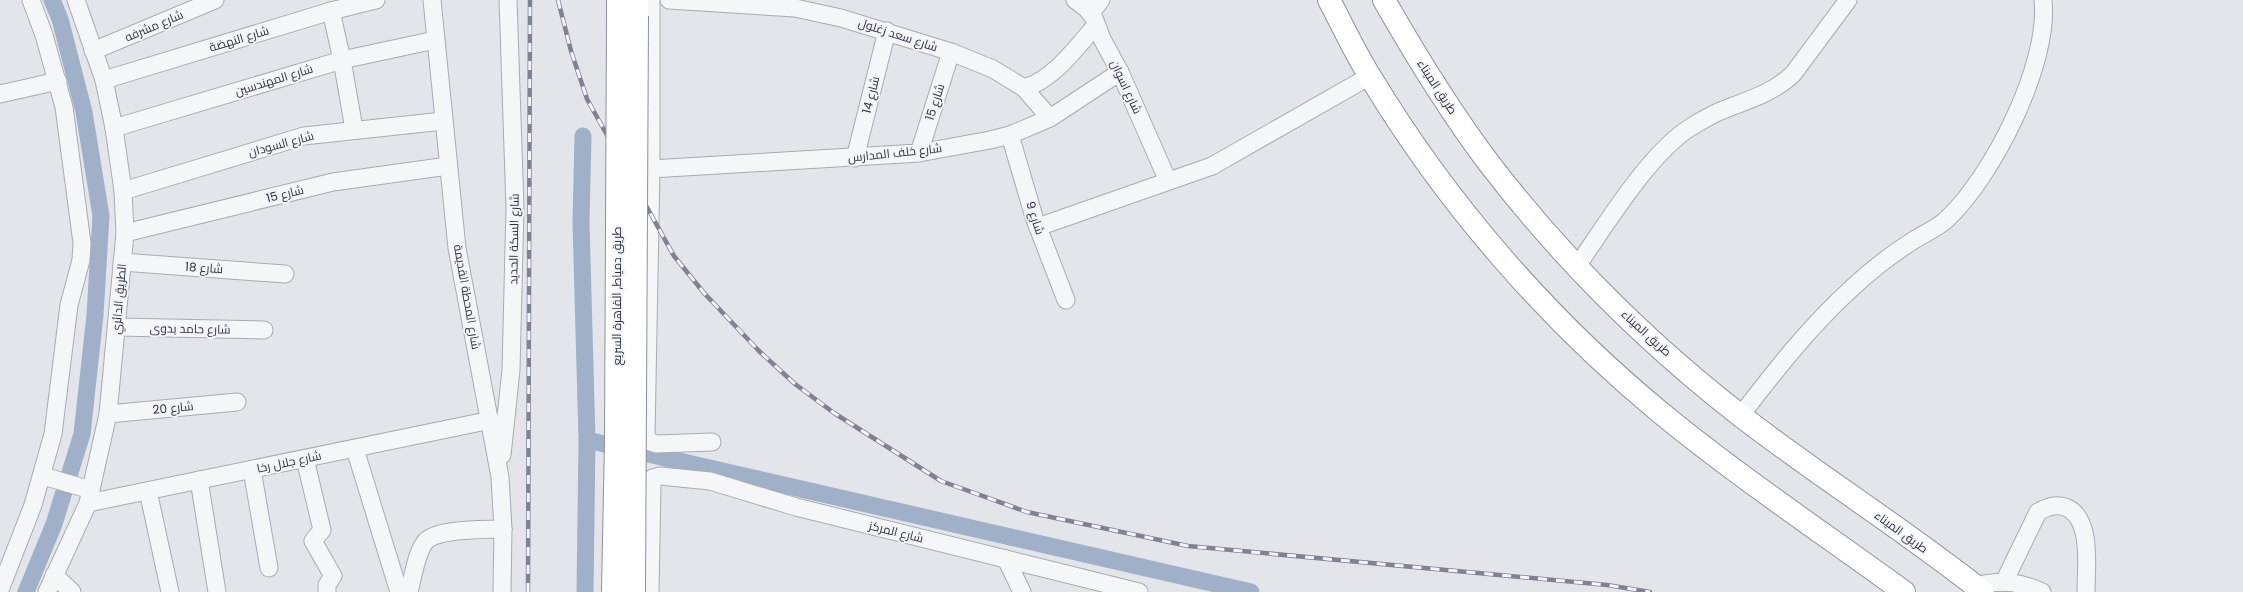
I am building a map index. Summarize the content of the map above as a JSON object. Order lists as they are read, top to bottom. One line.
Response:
{"streets":{"highway":["طريق الميناء","طريق دمياط, القاهرة السريع"],"street":["شارع مشرفه","شارع سعد زغلول","شارع النهضة","شارع المهندسين","شارع اسوان","شارع 14","شارع 15","شارع السودان","شارع خلف المدارس","شارع 9","شارع السكة الحديد","شارع 18","شارع المحطة القديمة","الطريق الدائري","شارع حامد بدوى","شارع 20","شارع جلال رخا","شارع المركز"]},"crossings":[["شارع مشرفه","الطريق الدائري"],["شارع سعد زغلول","شارع 14"],["شارع سعد زغلول","شارع 15"],["شارع سعد زغلول","شارع خلف المدارس"],["شارع النهضة","الطريق الدائري"],["شارع المهندسين","شارع المحطة القديمة"],["شارع المهندسين","الطريق الدائري"],["شارع اسوان","شارع خلف المدارس"],["شارع 14","شارع خلف المدارس"],["شارع 15","شارع خلف المدارس"],["شارع 15","شارع المحطة القديمة"],["شارع 15","الطريق الدائري"],["شارع السودان","شارع المحطة القديمة"],["شارع السودان","الطريق الدائري"],["شارع خلف المدارس","شارع 9"],["شارع السكة الحديد","شارع المحطة القديمة"],["شارع 18","الطريق الدائري"],["شارع المحطة القديمة","شارع جلال رخا"],["الطريق الدائري","شارع حامد بدوى"],["الطريق الدائري","شارع 20"],["الطريق الدائري","شارع جلال رخا"]]}
